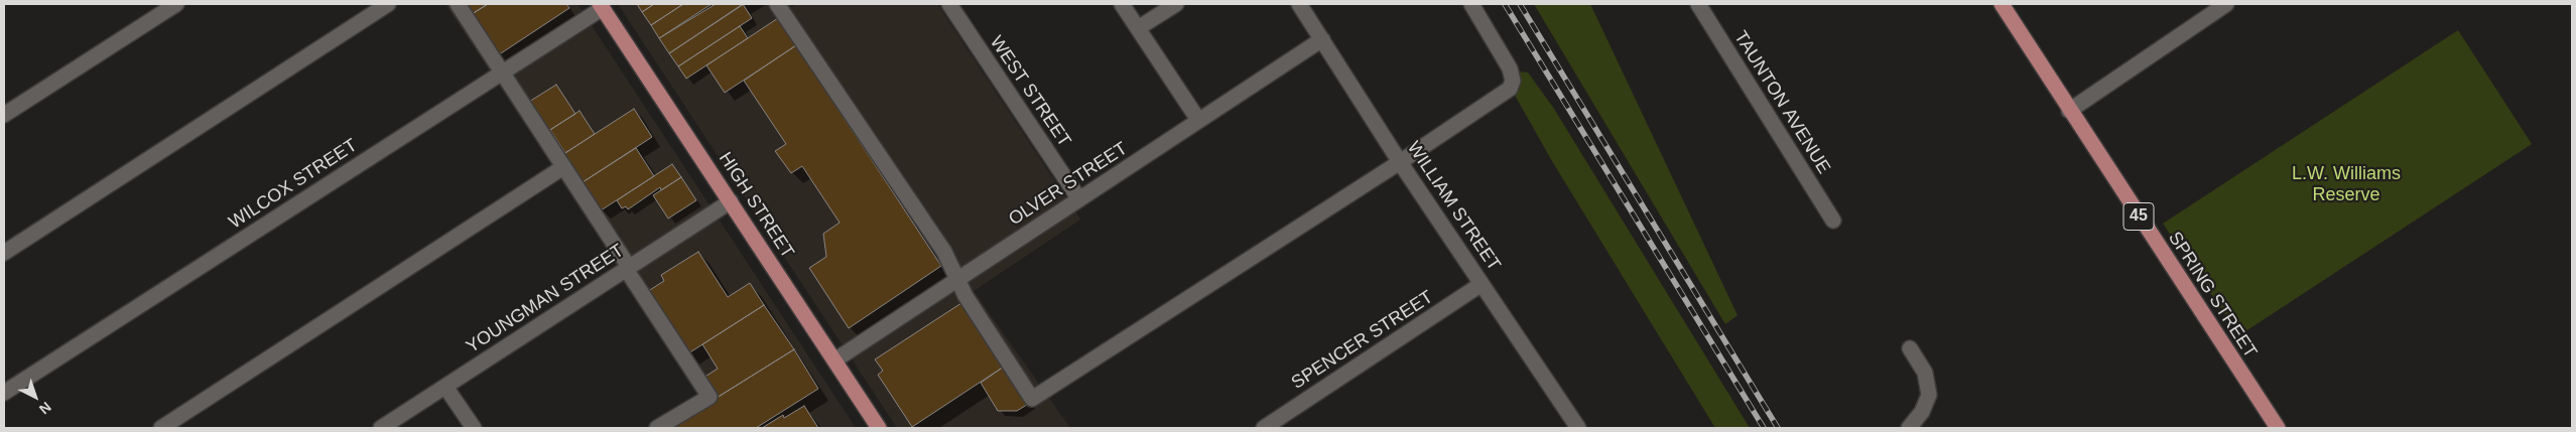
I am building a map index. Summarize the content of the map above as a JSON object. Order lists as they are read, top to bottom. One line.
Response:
{"streets":{"main road":["HIGH STREET","45","SPRING STREET"],"street":["WEST STREET","TAUNTON AVENUE","WILCOX STREET","OLVER STREET","WILLIAM STREET","YOUNGMAN STREET","SPENCER STREET"]},"crossings":[["WEST STREET","OLVER STREET"],["WILCOX STREET","HIGH STREET"],["OLVER STREET","HIGH STREET"],["OLVER STREET","WILLIAM STREET"],["HIGH STREET","YOUNGMAN STREET"],["WILLIAM STREET","SPENCER STREET"]],"parks":["L.W. Williams Reserve"],"north":"bottom right"}
